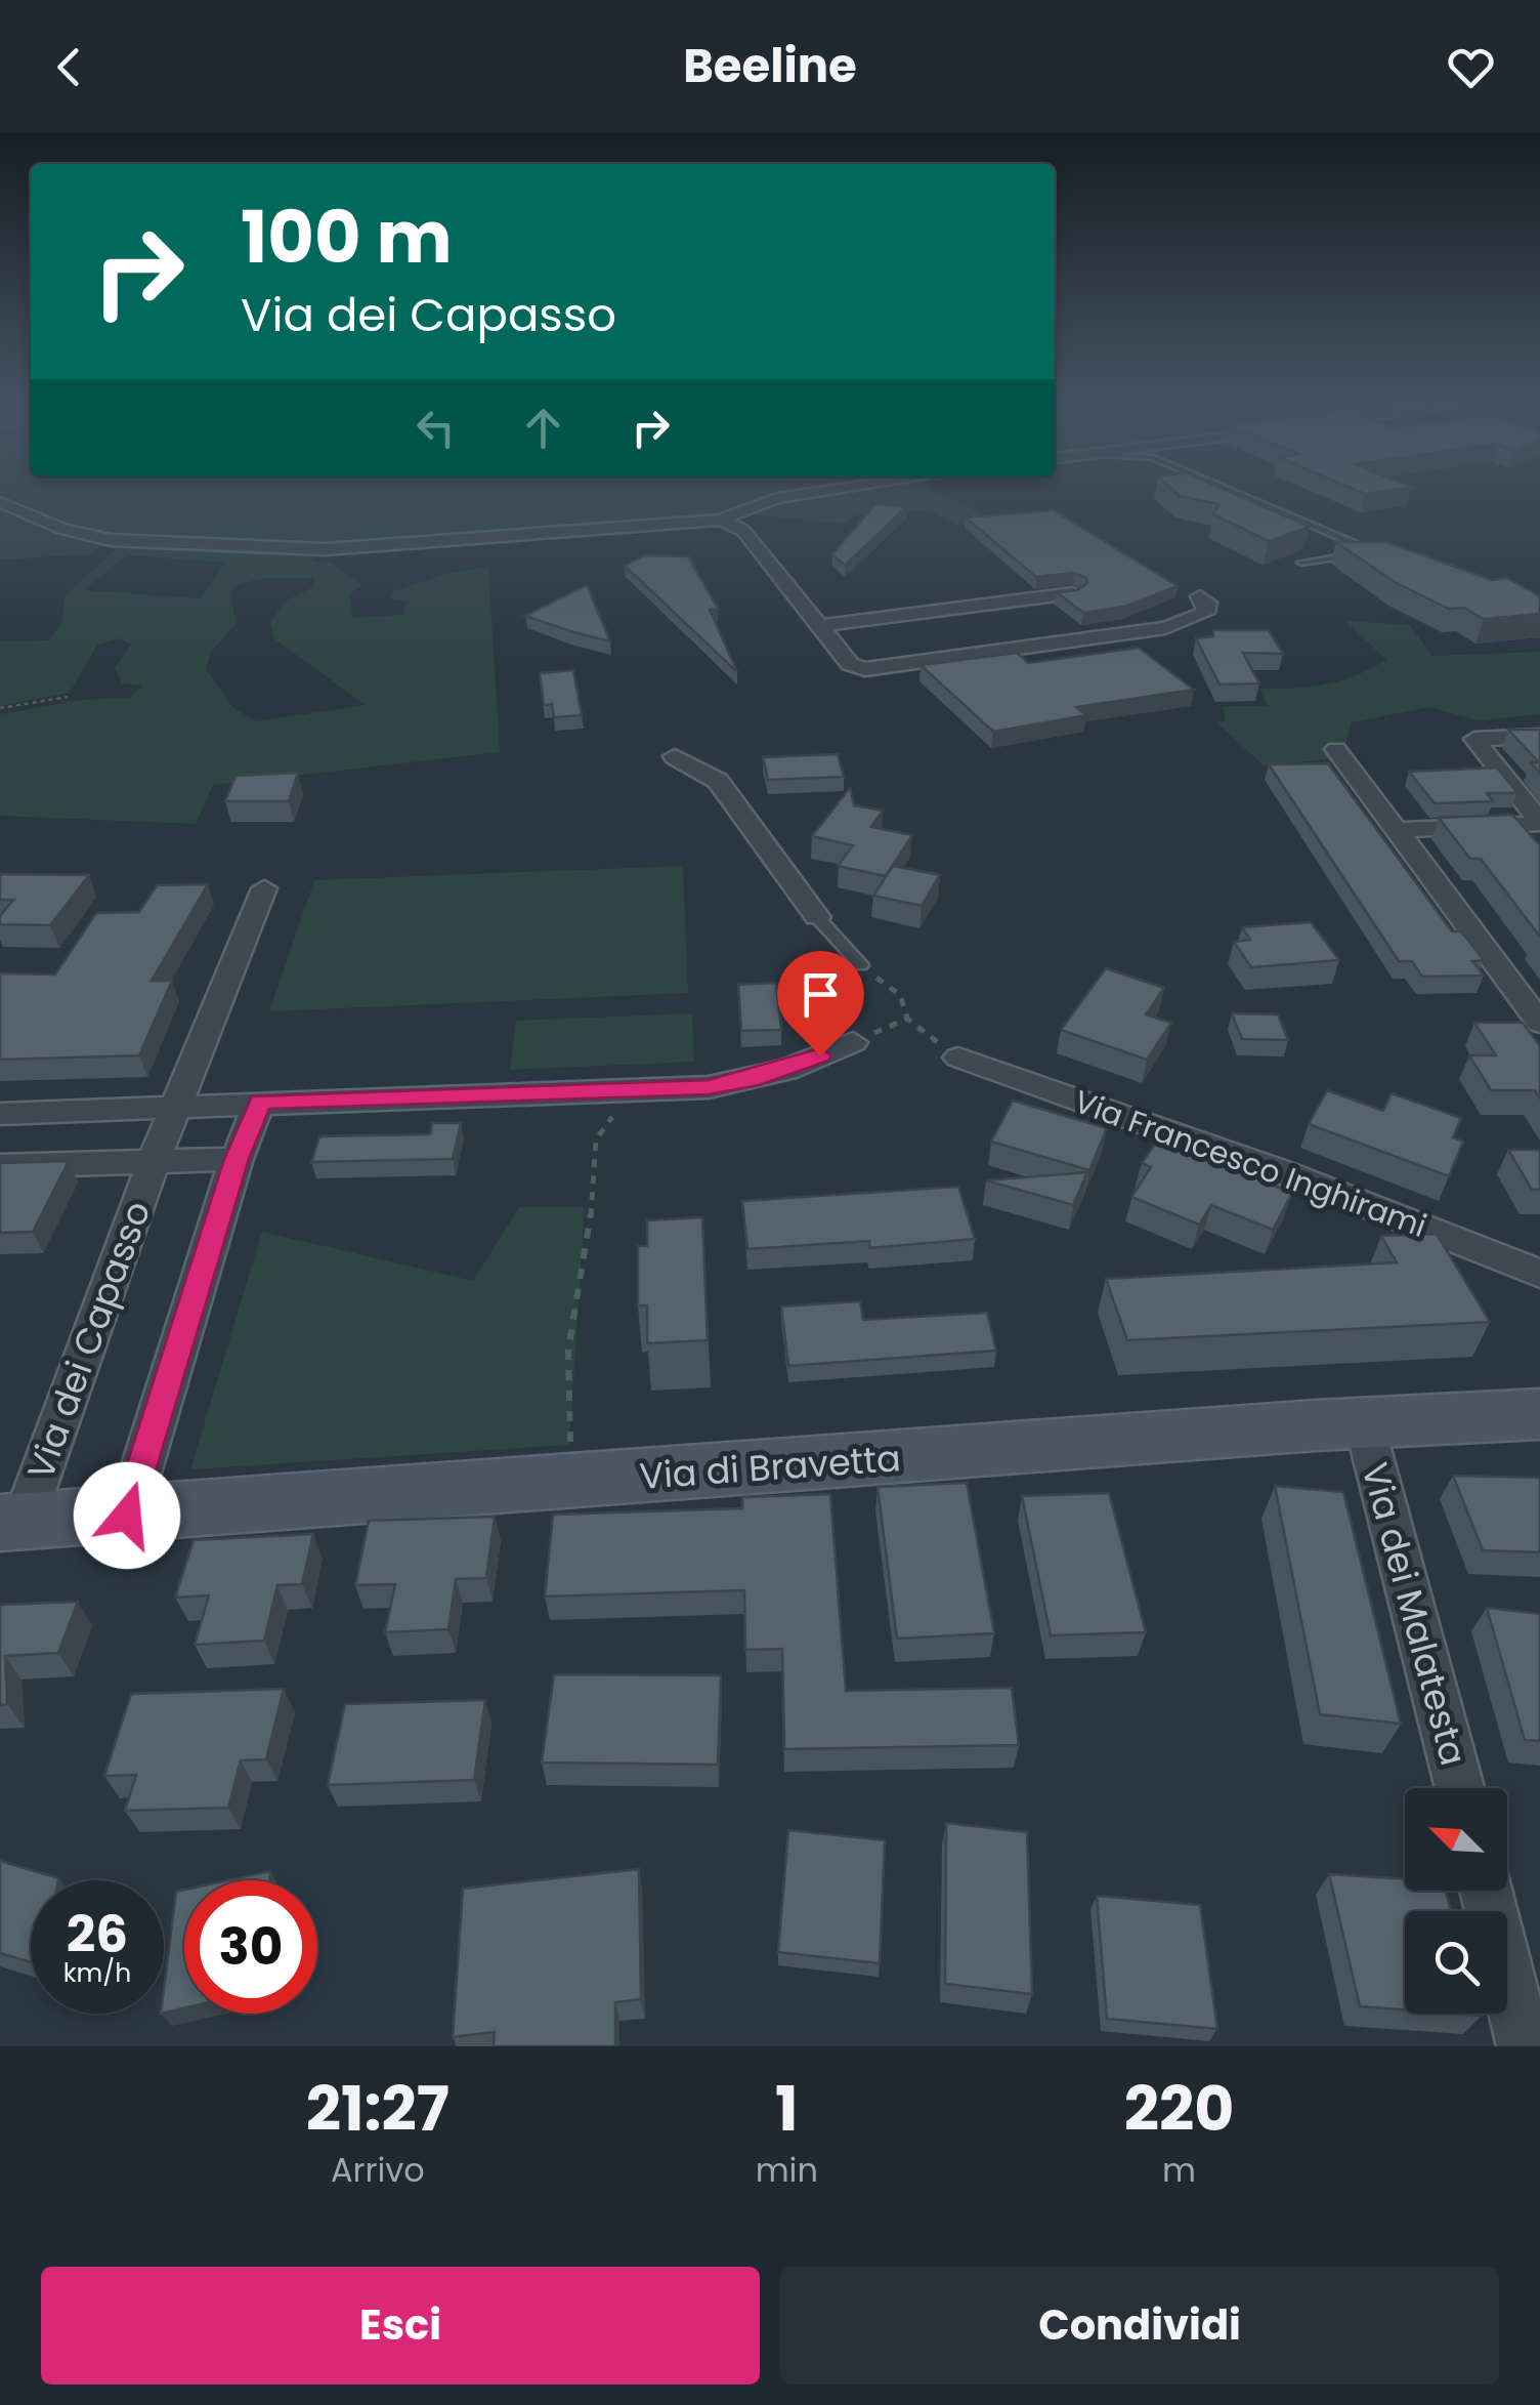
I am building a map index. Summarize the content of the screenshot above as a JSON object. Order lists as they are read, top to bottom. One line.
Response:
{"streets":{"main road":["Via di Bravetta"],"street":["Via Francesco Inghirami","Via dei Capasso","Via dei Malatesta"]},"crossings":[["Via dei Capasso","Via di Bravetta"],["Via di Bravetta","Via dei Malatesta"]],"north":"top left","page":{"header":"Beeline","turn":["100 m","Via dei Capasso"],"speed":"26 km/h","limit":"30","eta":["21:27","Arrivo","1","min","220","m"],"buttons":["Esci","Condividi"]}}
